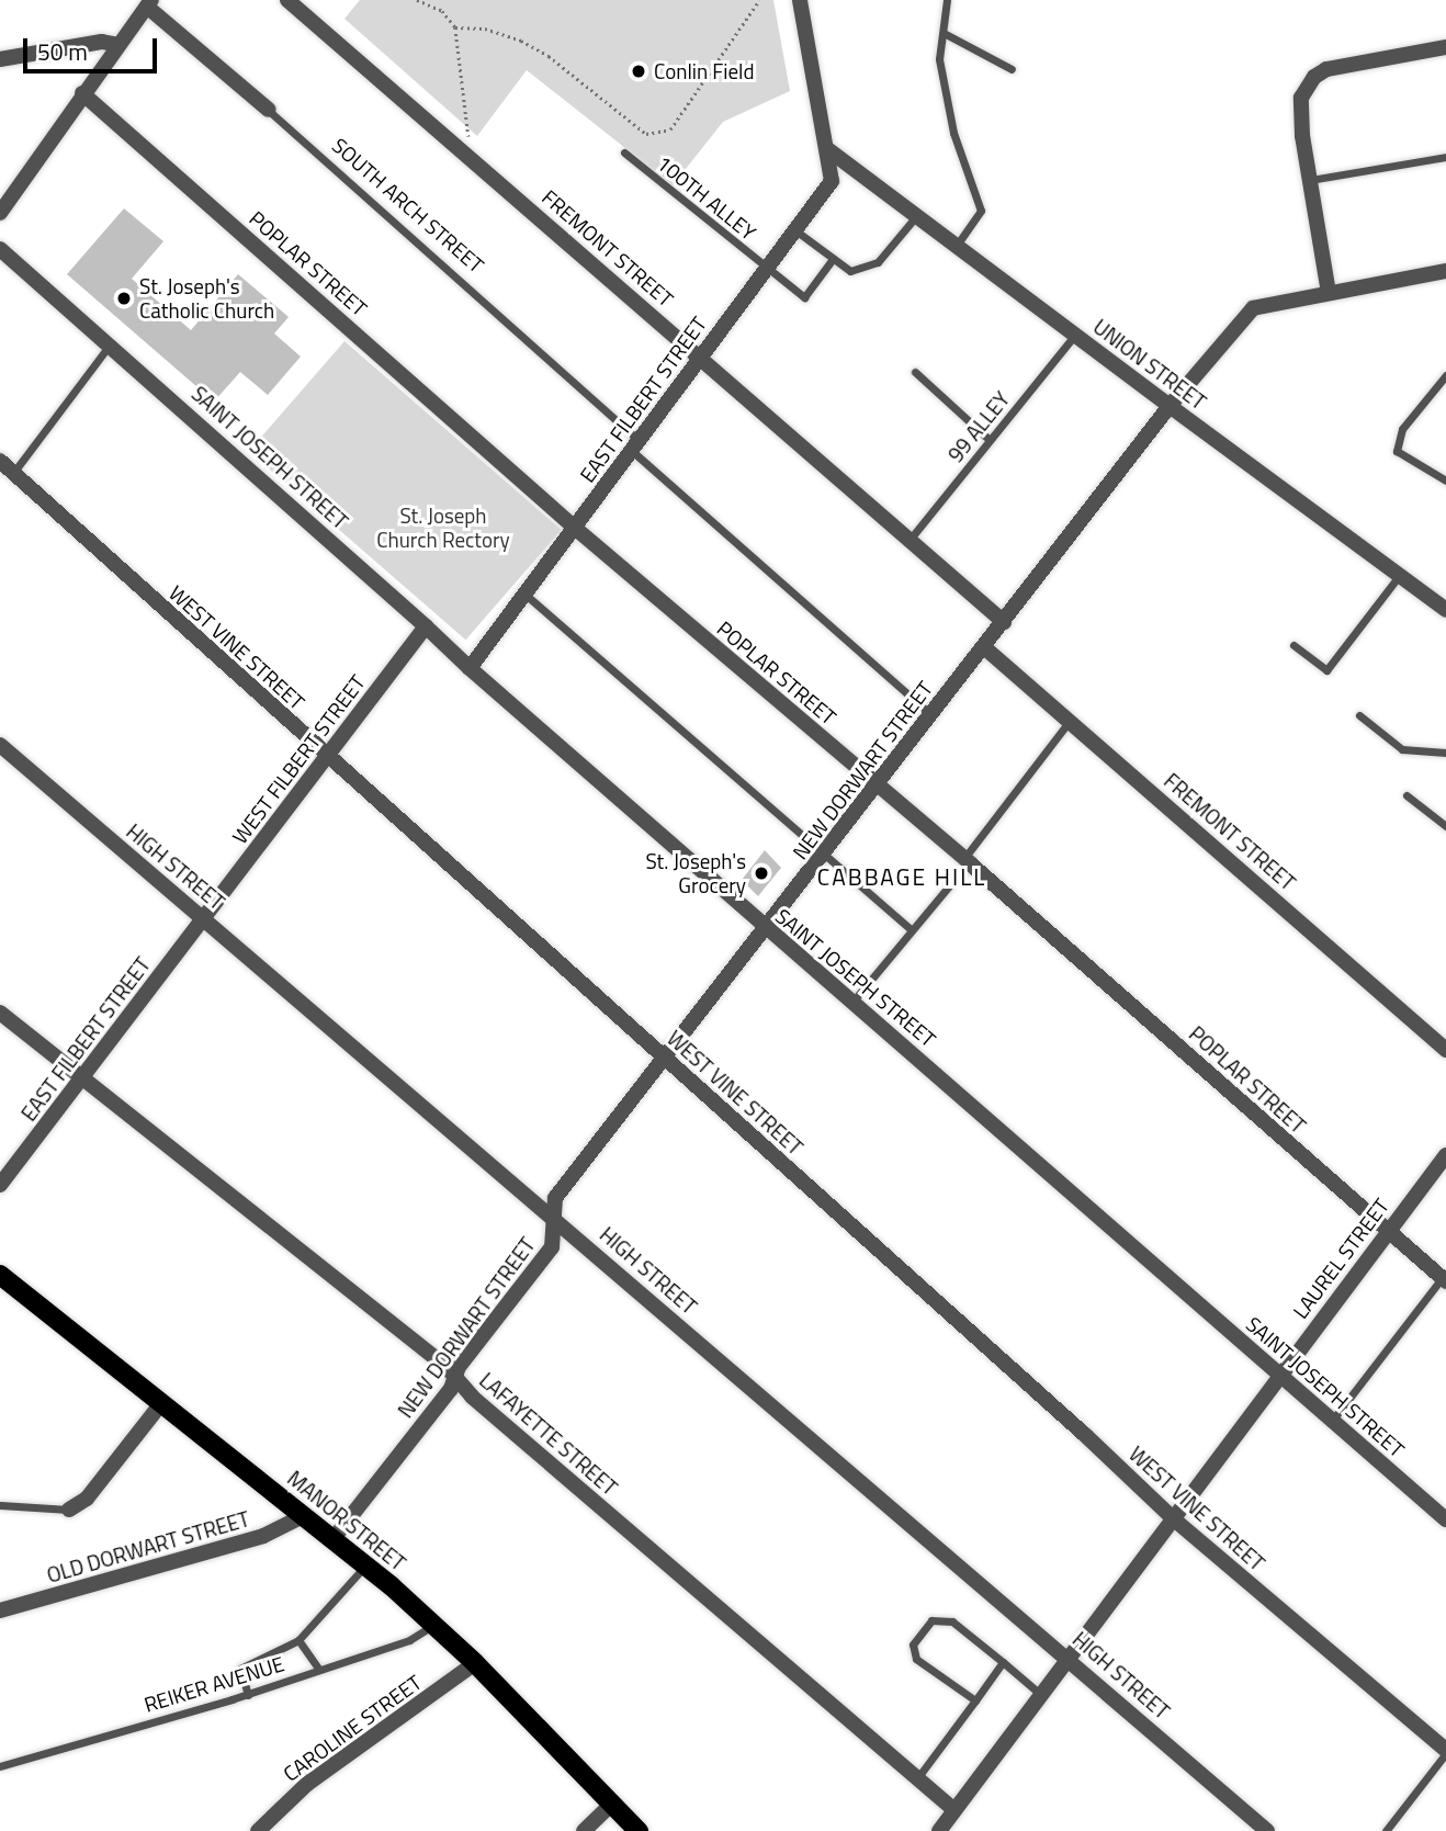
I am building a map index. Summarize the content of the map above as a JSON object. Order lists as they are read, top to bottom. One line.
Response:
{"streets":{"main road":["MANOR STREET"],"street":["SOUTH ARCH STREET","FREMONT STREET","POPLAR STREET","UNION STREET","EAST FILBERT STREET","SAINT JOSEPH STREET","WEST VINE STREET","WEST FILBERT STREET","NEW DORWART STREET","HIGH STREET","LAUREL STREET","LAFAYETTE STREET","OLD DORWART STREET","CAROLINE STREET"],"lane":["100TH ALLEY","99 ALLEY","REIKER AVENUE"]},"crossings":[["100TH ALLEY","EAST FILBERT STREET"],["SOUTH ARCH STREET","EAST FILBERT STREET"],["SOUTH ARCH STREET","NEW DORWART STREET"],["FREMONT STREET","EAST FILBERT STREET"],["FREMONT STREET","99 ALLEY"],["FREMONT STREET","NEW DORWART STREET"],["POPLAR STREET","EAST FILBERT STREET"],["POPLAR STREET","NEW DORWART STREET"],["POPLAR STREET","LAUREL STREET"],["UNION STREET","EAST FILBERT STREET"],["UNION STREET","99 ALLEY"],["UNION STREET","NEW DORWART STREET"],["EAST FILBERT STREET","SAINT JOSEPH STREET"],["EAST FILBERT STREET","WEST FILBERT STREET"],["EAST FILBERT STREET","HIGH STREET"],["EAST FILBERT STREET","LAFAYETTE STREET"],["SAINT JOSEPH STREET","WEST FILBERT STREET"],["SAINT JOSEPH STREET","NEW DORWART STREET"],["SAINT JOSEPH STREET","LAUREL STREET"],["WEST VINE STREET","WEST FILBERT STREET"],["WEST VINE STREET","NEW DORWART STREET"],["WEST VINE STREET","LAUREL STREET"],["WEST FILBERT STREET","HIGH STREET"],["NEW DORWART STREET","HIGH STREET"],["NEW DORWART STREET","LAFAYETTE STREET"],["NEW DORWART STREET","MANOR STREET"],["HIGH STREET","LAUREL STREET"],["LAUREL STREET","LAFAYETTE STREET"],["MANOR STREET","OLD DORWART STREET"],["MANOR STREET","REIKER AVENUE"],["MANOR STREET","CAROLINE STREET"]],"districts":["CABBAGE HILL"],"parks":["St. Joseph Church Rectory"],"places":["Conlin Field","St. Joseph's Catholic Church","St. Joseph's Grocery"],"scale_bar":"50 m"}
